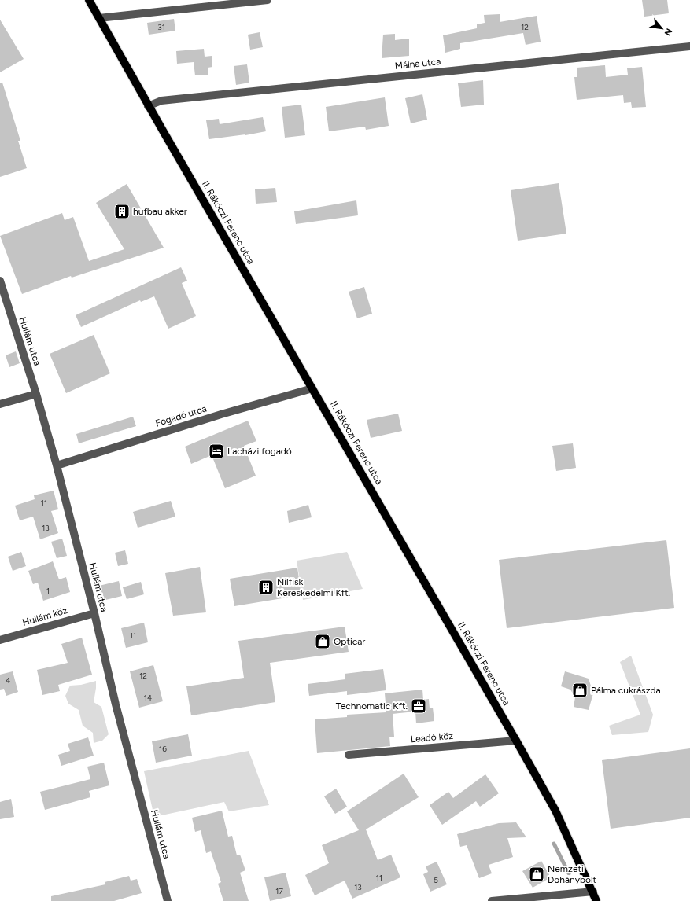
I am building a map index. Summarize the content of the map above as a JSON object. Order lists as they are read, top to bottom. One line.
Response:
{"streets":{"main road":["II. Rákóczi Ferenc utca"],"street":["Málna utca","Hullám utca","Fogadó utca","Hullám köz","Leadó köz"]},"crossings":[["Málna utca","II. Rákóczi Ferenc utca"],["II. Rákóczi Ferenc utca","Fogadó utca"],["II. Rákóczi Ferenc utca","Leadó köz"],["Hullám utca","Fogadó utca"],["Hullám utca","Hullám köz"]],"places":{"building":["hufbau akker","Nilfisk Kereskedelmi Kft."],"hotel":["Lacházi fogadó"],"shop":["Opticar","Pálma cukrászda","Nemzeti Dohánybolt"],"office":["Technomatic Kft."]},"house_numbers":["31","12","11","13","1","11","12","4","14","16","11","5","13","17"],"north":"bottom right"}
